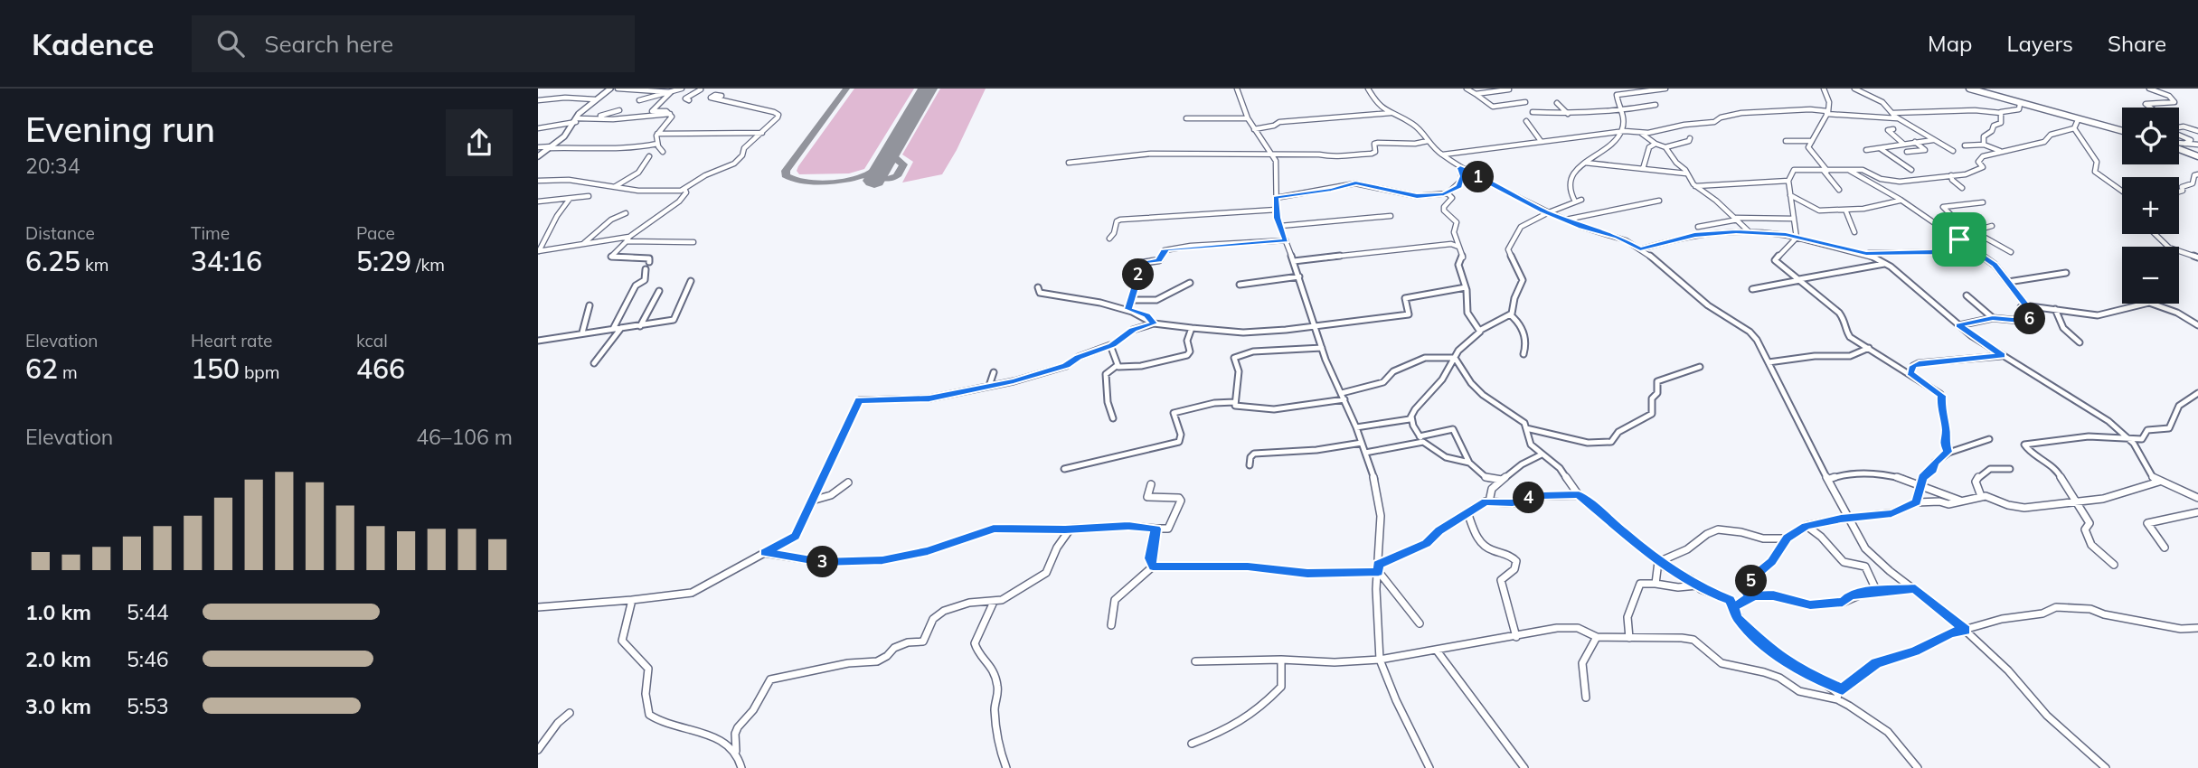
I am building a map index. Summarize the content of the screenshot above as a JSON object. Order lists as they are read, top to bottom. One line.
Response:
{"page":{"header":"Kadence","search":"Search here","nav":["Map","Layers","Share"],"heading":["Evening run","20:34"],"map_buttons":["+","−"],"pins":["1","2","6","4","3","5"],"stats":[["Distance","6.25 km"],["Time","34:16"],["Pace","5:29 /km"],["Elevation","62 m"],["Heart rate","150 bpm"],["kcal","466"]],"chart":["Elevation","46–106 m"],"list":[{"name":"1.0 km","note":"5:44"},{"name":"2.0 km","note":"5:46"},{"name":"3.0 km","note":"5:53"}]}}
